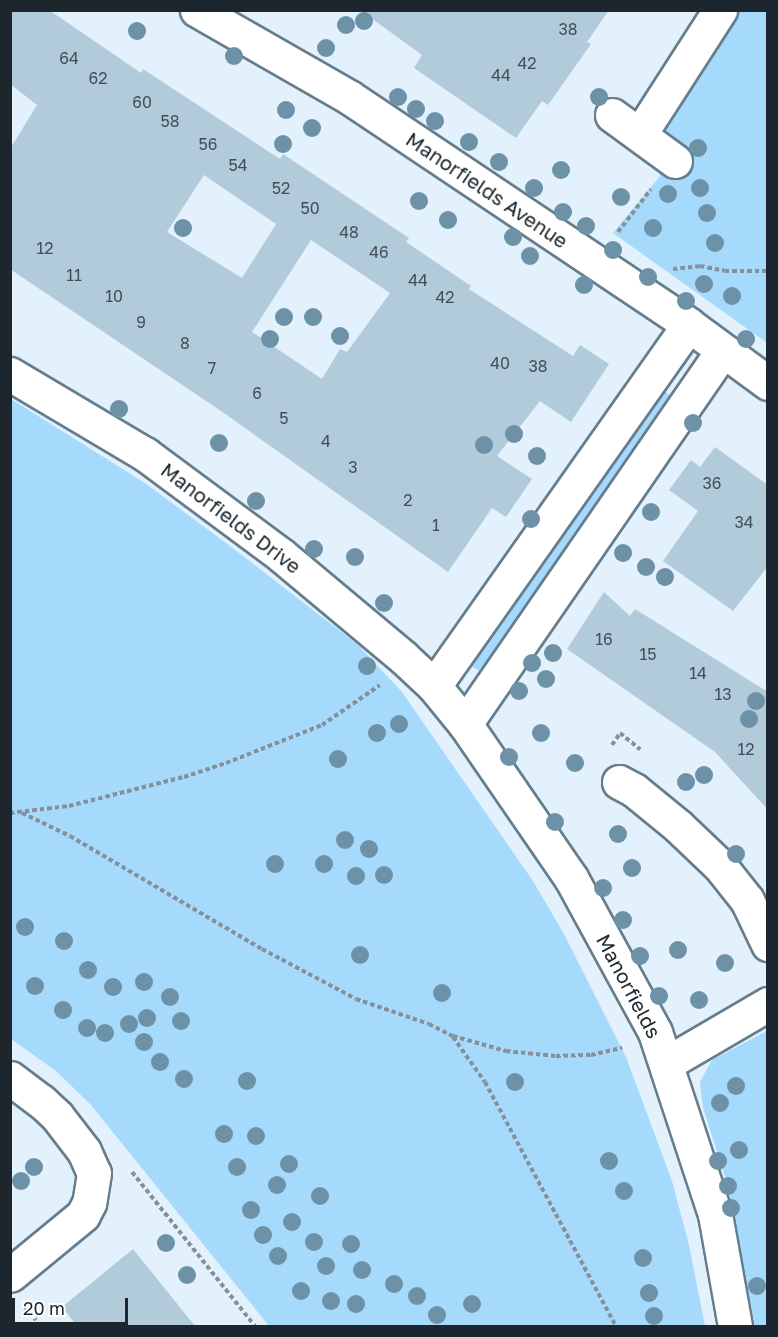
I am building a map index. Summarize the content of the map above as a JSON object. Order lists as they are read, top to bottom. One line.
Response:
{"streets":{"street":["Manorfields Avenue","Manorfields Drive","Manorfields"]},"crossings":[["Manorfields Drive","Manorfields"]],"house_numbers":["38","64","42","44","62","60","58","56","54","52","50","48","12","46","11","44","10","42","9","8","40","38","7","6","5","4","3","36","2","34","1","16","15","14","13","12"],"scale_bar":"20 m"}
